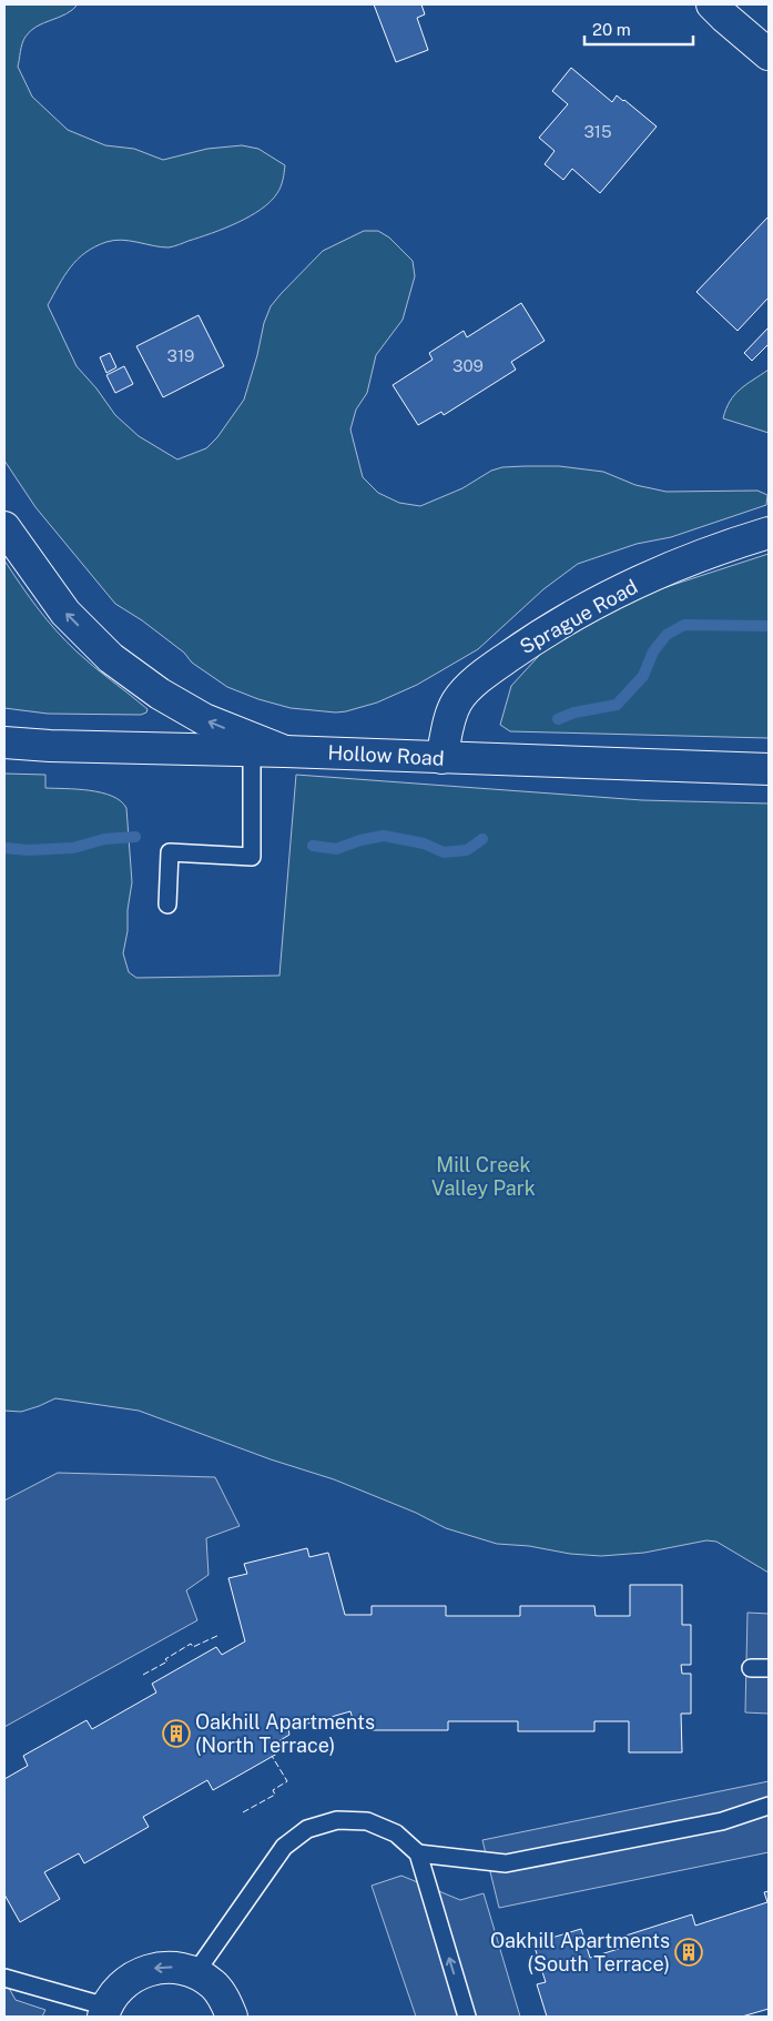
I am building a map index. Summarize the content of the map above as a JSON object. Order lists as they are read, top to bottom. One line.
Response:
{"streets":{"main road":["Sprague Road","Hollow Road"]},"crossings":[["Sprague Road","Hollow Road"]],"parks":["Mill Creek Valley Park"],"places":{"building":["Oakhill Apartments (North Terrace)","Oakhill Apartments (South Terrace)"]},"house_numbers":["315","319","309"],"scale_bar":"20 m"}
